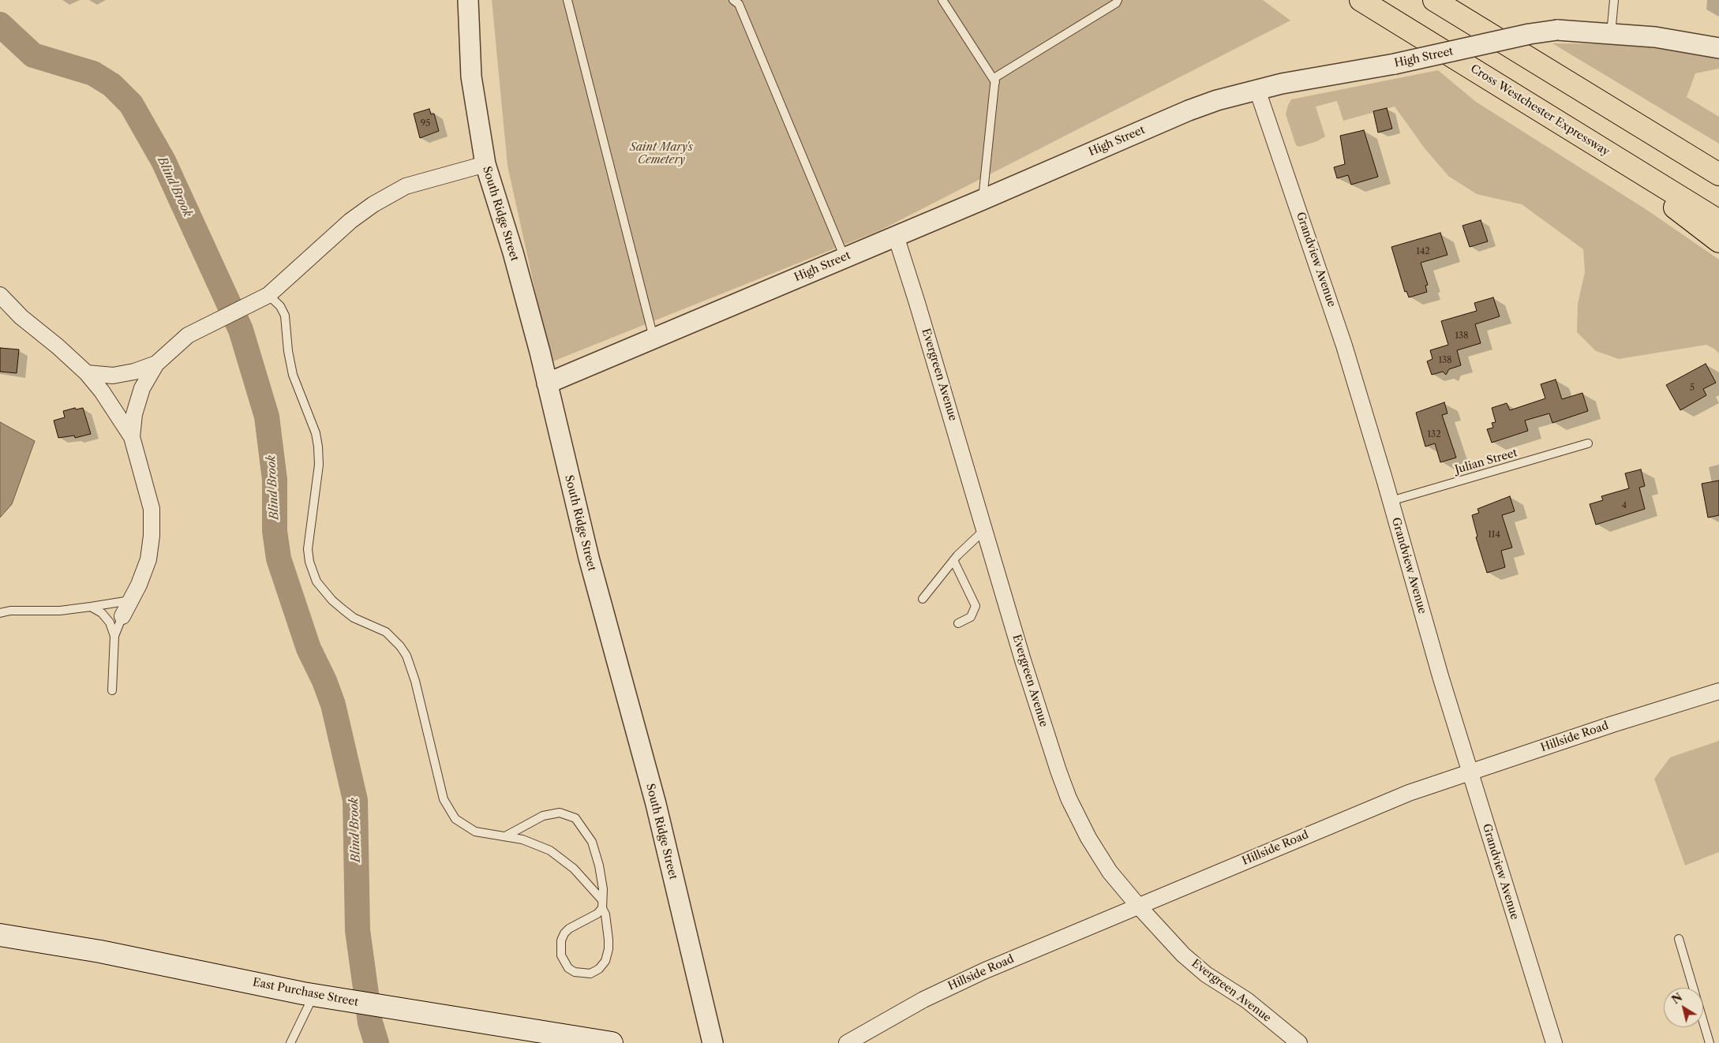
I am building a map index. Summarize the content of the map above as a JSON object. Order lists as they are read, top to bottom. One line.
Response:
{"streets":{"highway":["Cross Westchester Expressway"],"main road":["East Purchase Street"],"street":["High Street","South Ridge Street","Grandview Avenue","Evergreen Avenue","Hillside Road"],"lane":["Julian Street"]},"crossings":[["High Street","South Ridge Street"],["High Street","Grandview Avenue"],["High Street","Evergreen Avenue"],["Grandview Avenue","Julian Street"],["Grandview Avenue","Hillside Road"],["Evergreen Avenue","Hillside Road"]],"water":["Blind Brook"],"parks":["Saint Mary's Cemetery"],"house_numbers":["95","142","138","138","5","132","4","114"],"north":"top left"}
